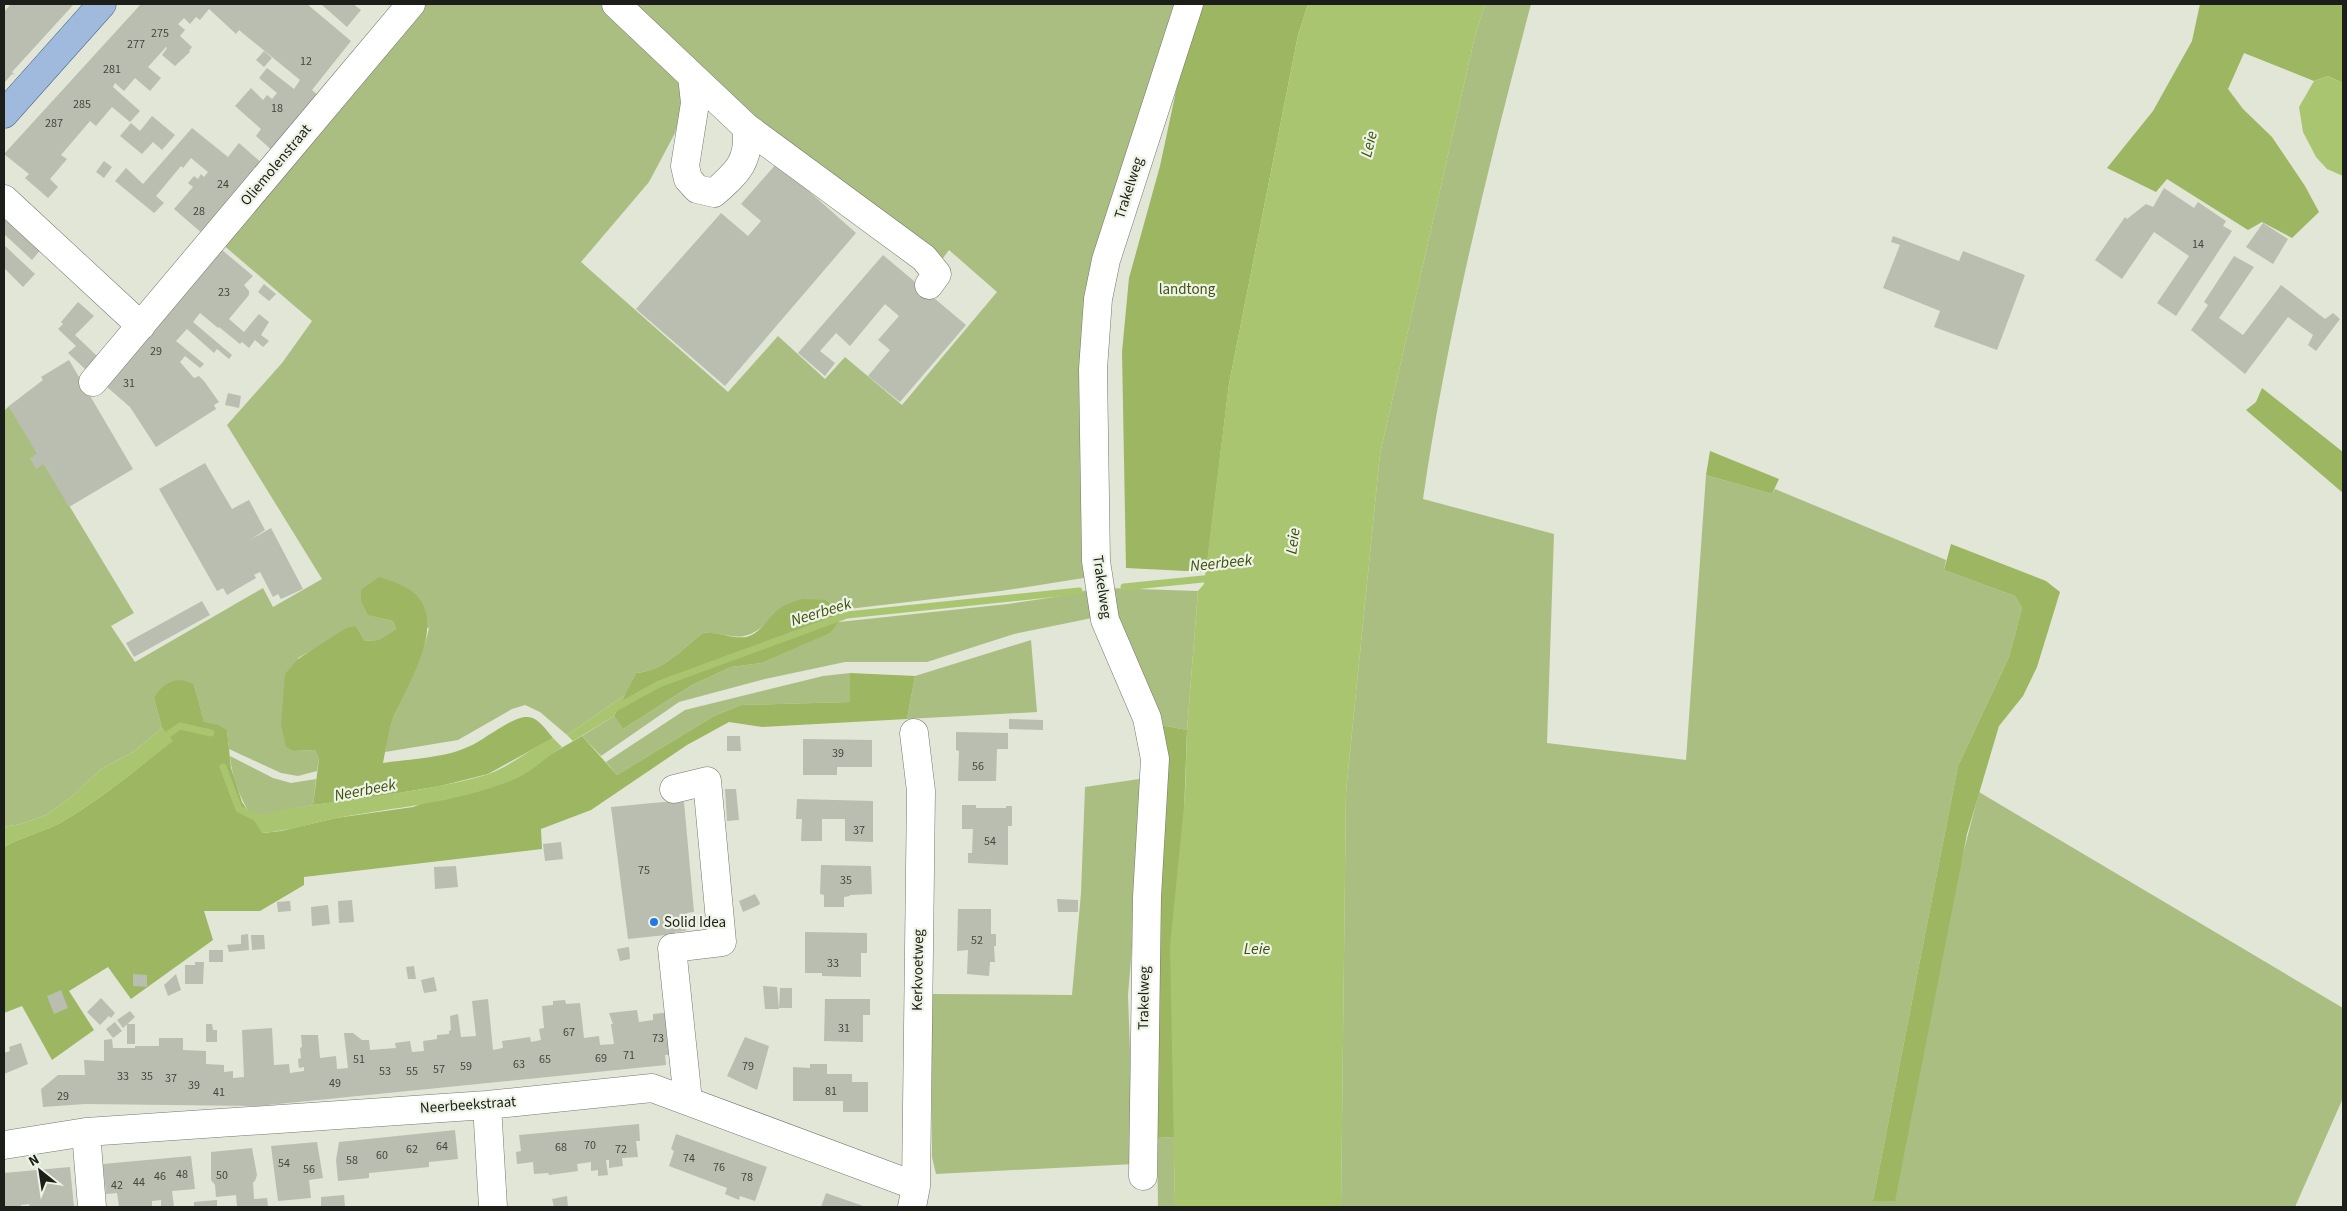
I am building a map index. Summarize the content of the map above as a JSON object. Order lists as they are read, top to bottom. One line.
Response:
{"streets":{"street":["Oliemolenstraat","Trakelweg","Kerkvoetweg","Neerbeekstraat"]},"crossings":[["Kerkvoetweg","Neerbeekstraat"]],"water":["Leie","Neerbeek"],"parks":["landtong"],"places":["Solid Idea"],"house_numbers":["275","277","12","281","285","18","287","24","28","14","23","29","31","39","56","37","54","75","35","52","33","31","67","73","71","69","51","65","63","59","79","57","53","55","33","35","37","49","39","81","41","29","70","64","68","62","72","60","74","58","54","76","56","48","50","46","78","44","42"],"north":"top left"}
